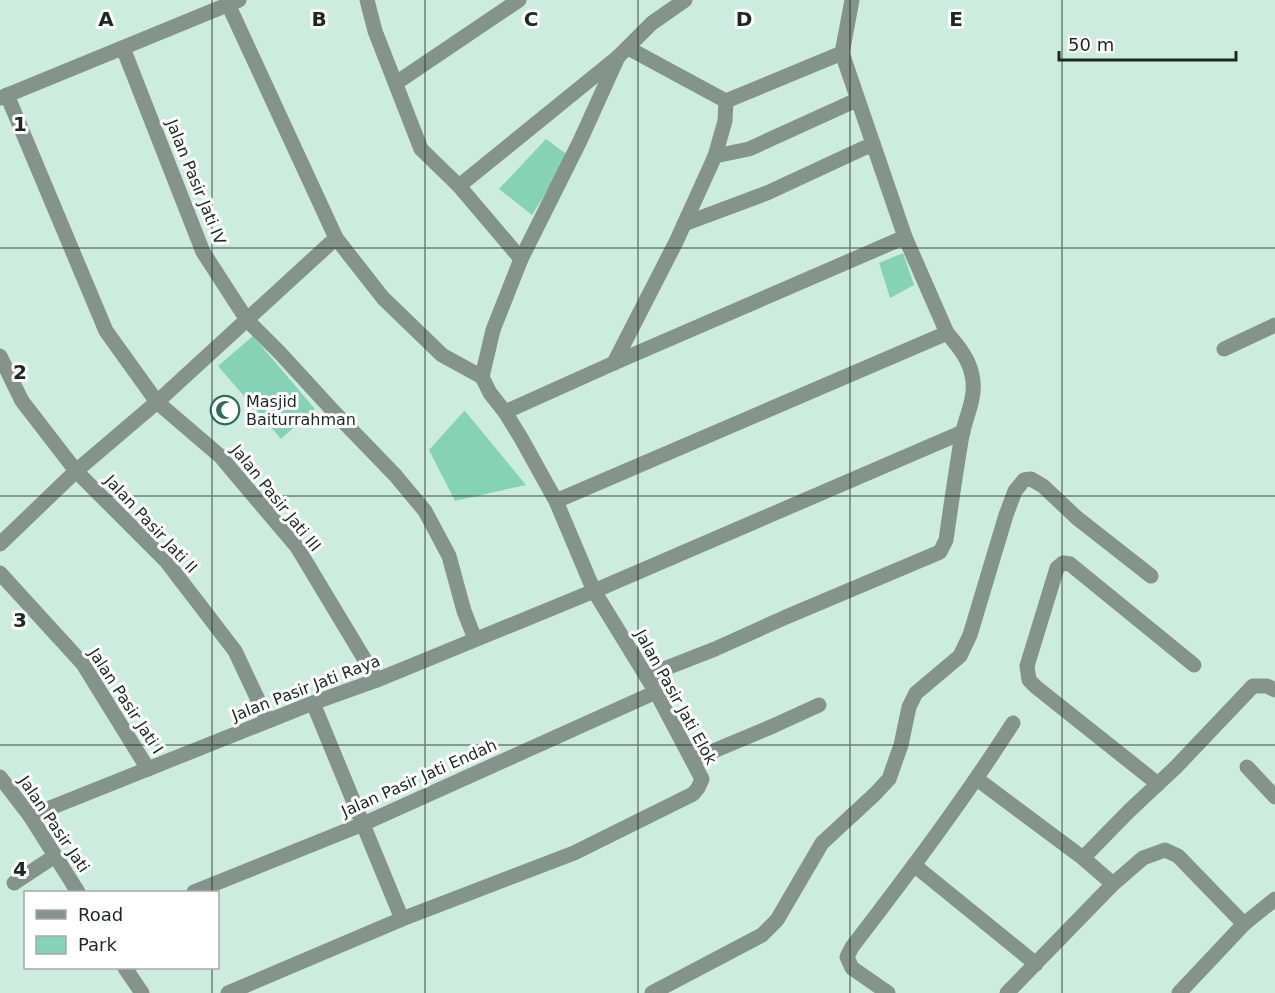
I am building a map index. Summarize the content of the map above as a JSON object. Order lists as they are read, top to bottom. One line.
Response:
{"streets":{"street":["Jalan Pasir Jati IV","Jalan Pasir Jati III","Jalan Pasir Jati II","Jalan Pasir Jati Raya","Jalan Pasir Jati Elok","Jalan Pasir Jati I","Jalan Pasir Jati Endah","Jalan Pasir Jati"]},"crossings":[["Jalan Pasir Jati IV","Jalan Pasir Jati Raya"],["Jalan Pasir Jati III","Jalan Pasir Jati Raya"],["Jalan Pasir Jati II","Jalan Pasir Jati Raya"],["Jalan Pasir Jati Raya","Jalan Pasir Jati Elok"],["Jalan Pasir Jati Raya","Jalan Pasir Jati I"],["Jalan Pasir Jati Raya","Jalan Pasir Jati"],["Jalan Pasir Jati Elok","Jalan Pasir Jati Endah"]],"places":{"mosque":["Masjid Baiturrahman"]},"legend":["Road","Park"],"scale_bar":"50 m","grid":{"columns":["A","B","C","D","E"],"rows":["1","2","3","4"]}}
